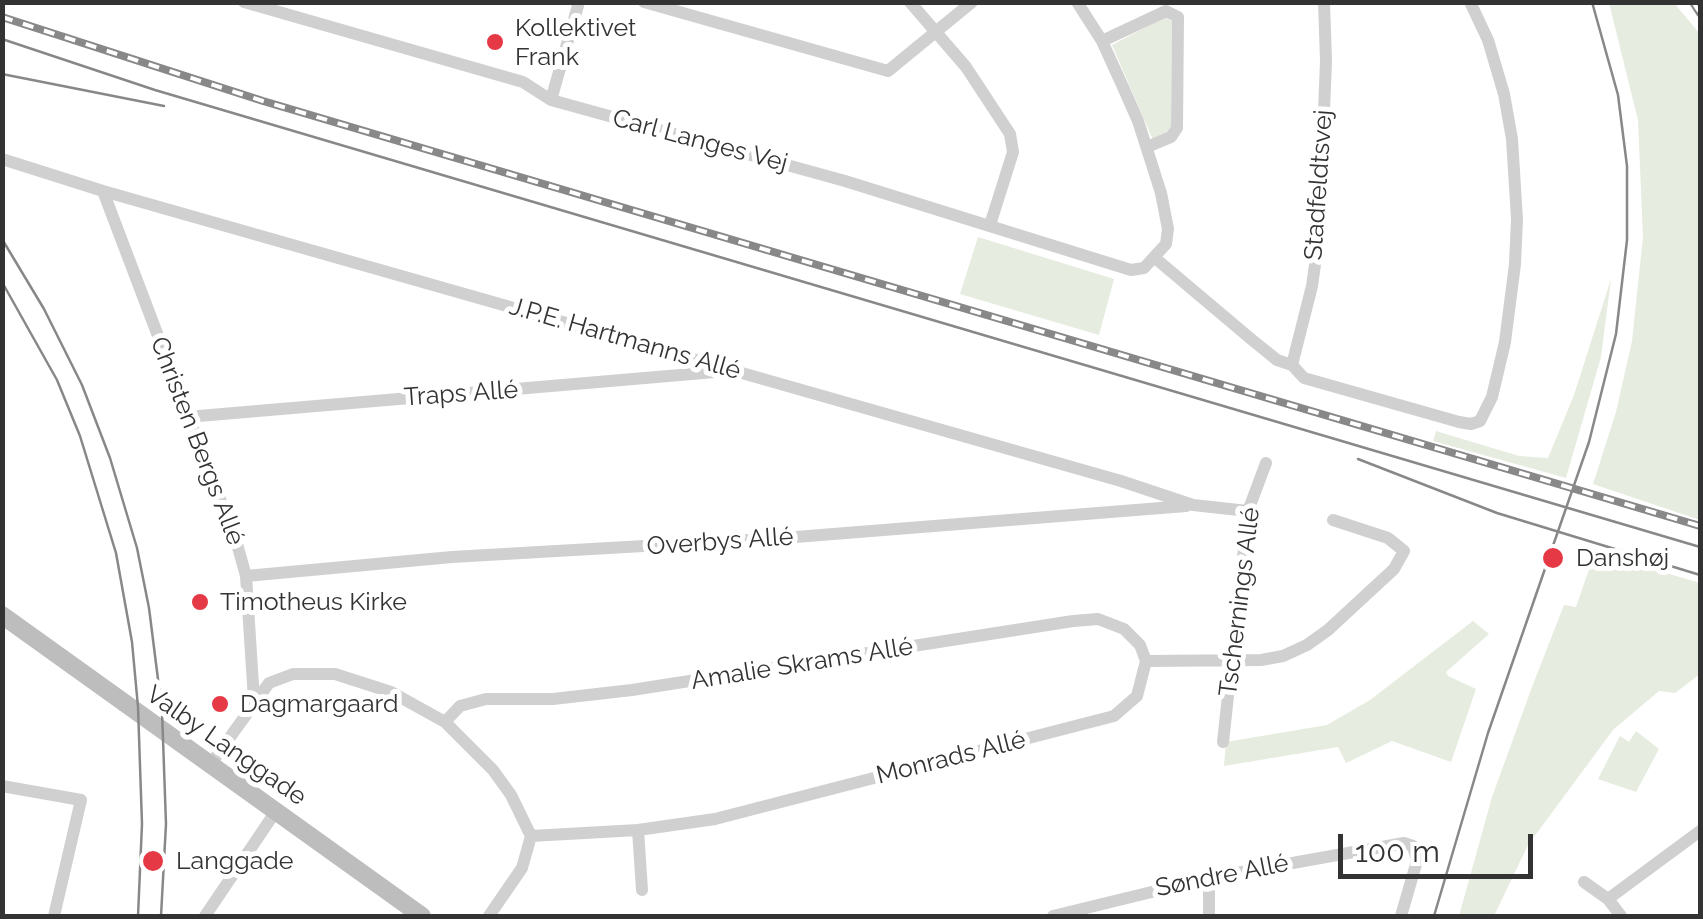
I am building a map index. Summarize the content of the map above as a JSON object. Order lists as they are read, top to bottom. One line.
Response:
{"streets":{"street":["Carl Langes Vej","Stadfeldtsvej","J.P.E. Hartmanns Allé","Traps Allé","Christen Bergs Allé","Overbys Allé","Tschernings Allé","Amalie Skrams Allé","Valby Langgade","Monrads Allé","Søndre Allé"]},"crossings":[["J.P.E. Hartmanns Allé","Traps Allé"],["J.P.E. Hartmanns Allé","Christen Bergs Allé"],["J.P.E. Hartmanns Allé","Overbys Allé"],["J.P.E. Hartmanns Allé","Tschernings Allé"],["Traps Allé","Christen Bergs Allé"],["Christen Bergs Allé","Overbys Allé"],["Amalie Skrams Allé","Monrads Allé"]],"places":["Kollektivet Frank","Danshøj","Timotheus Kirke","Dagmargaard","Langgade"],"scale_bar":"100 m"}
